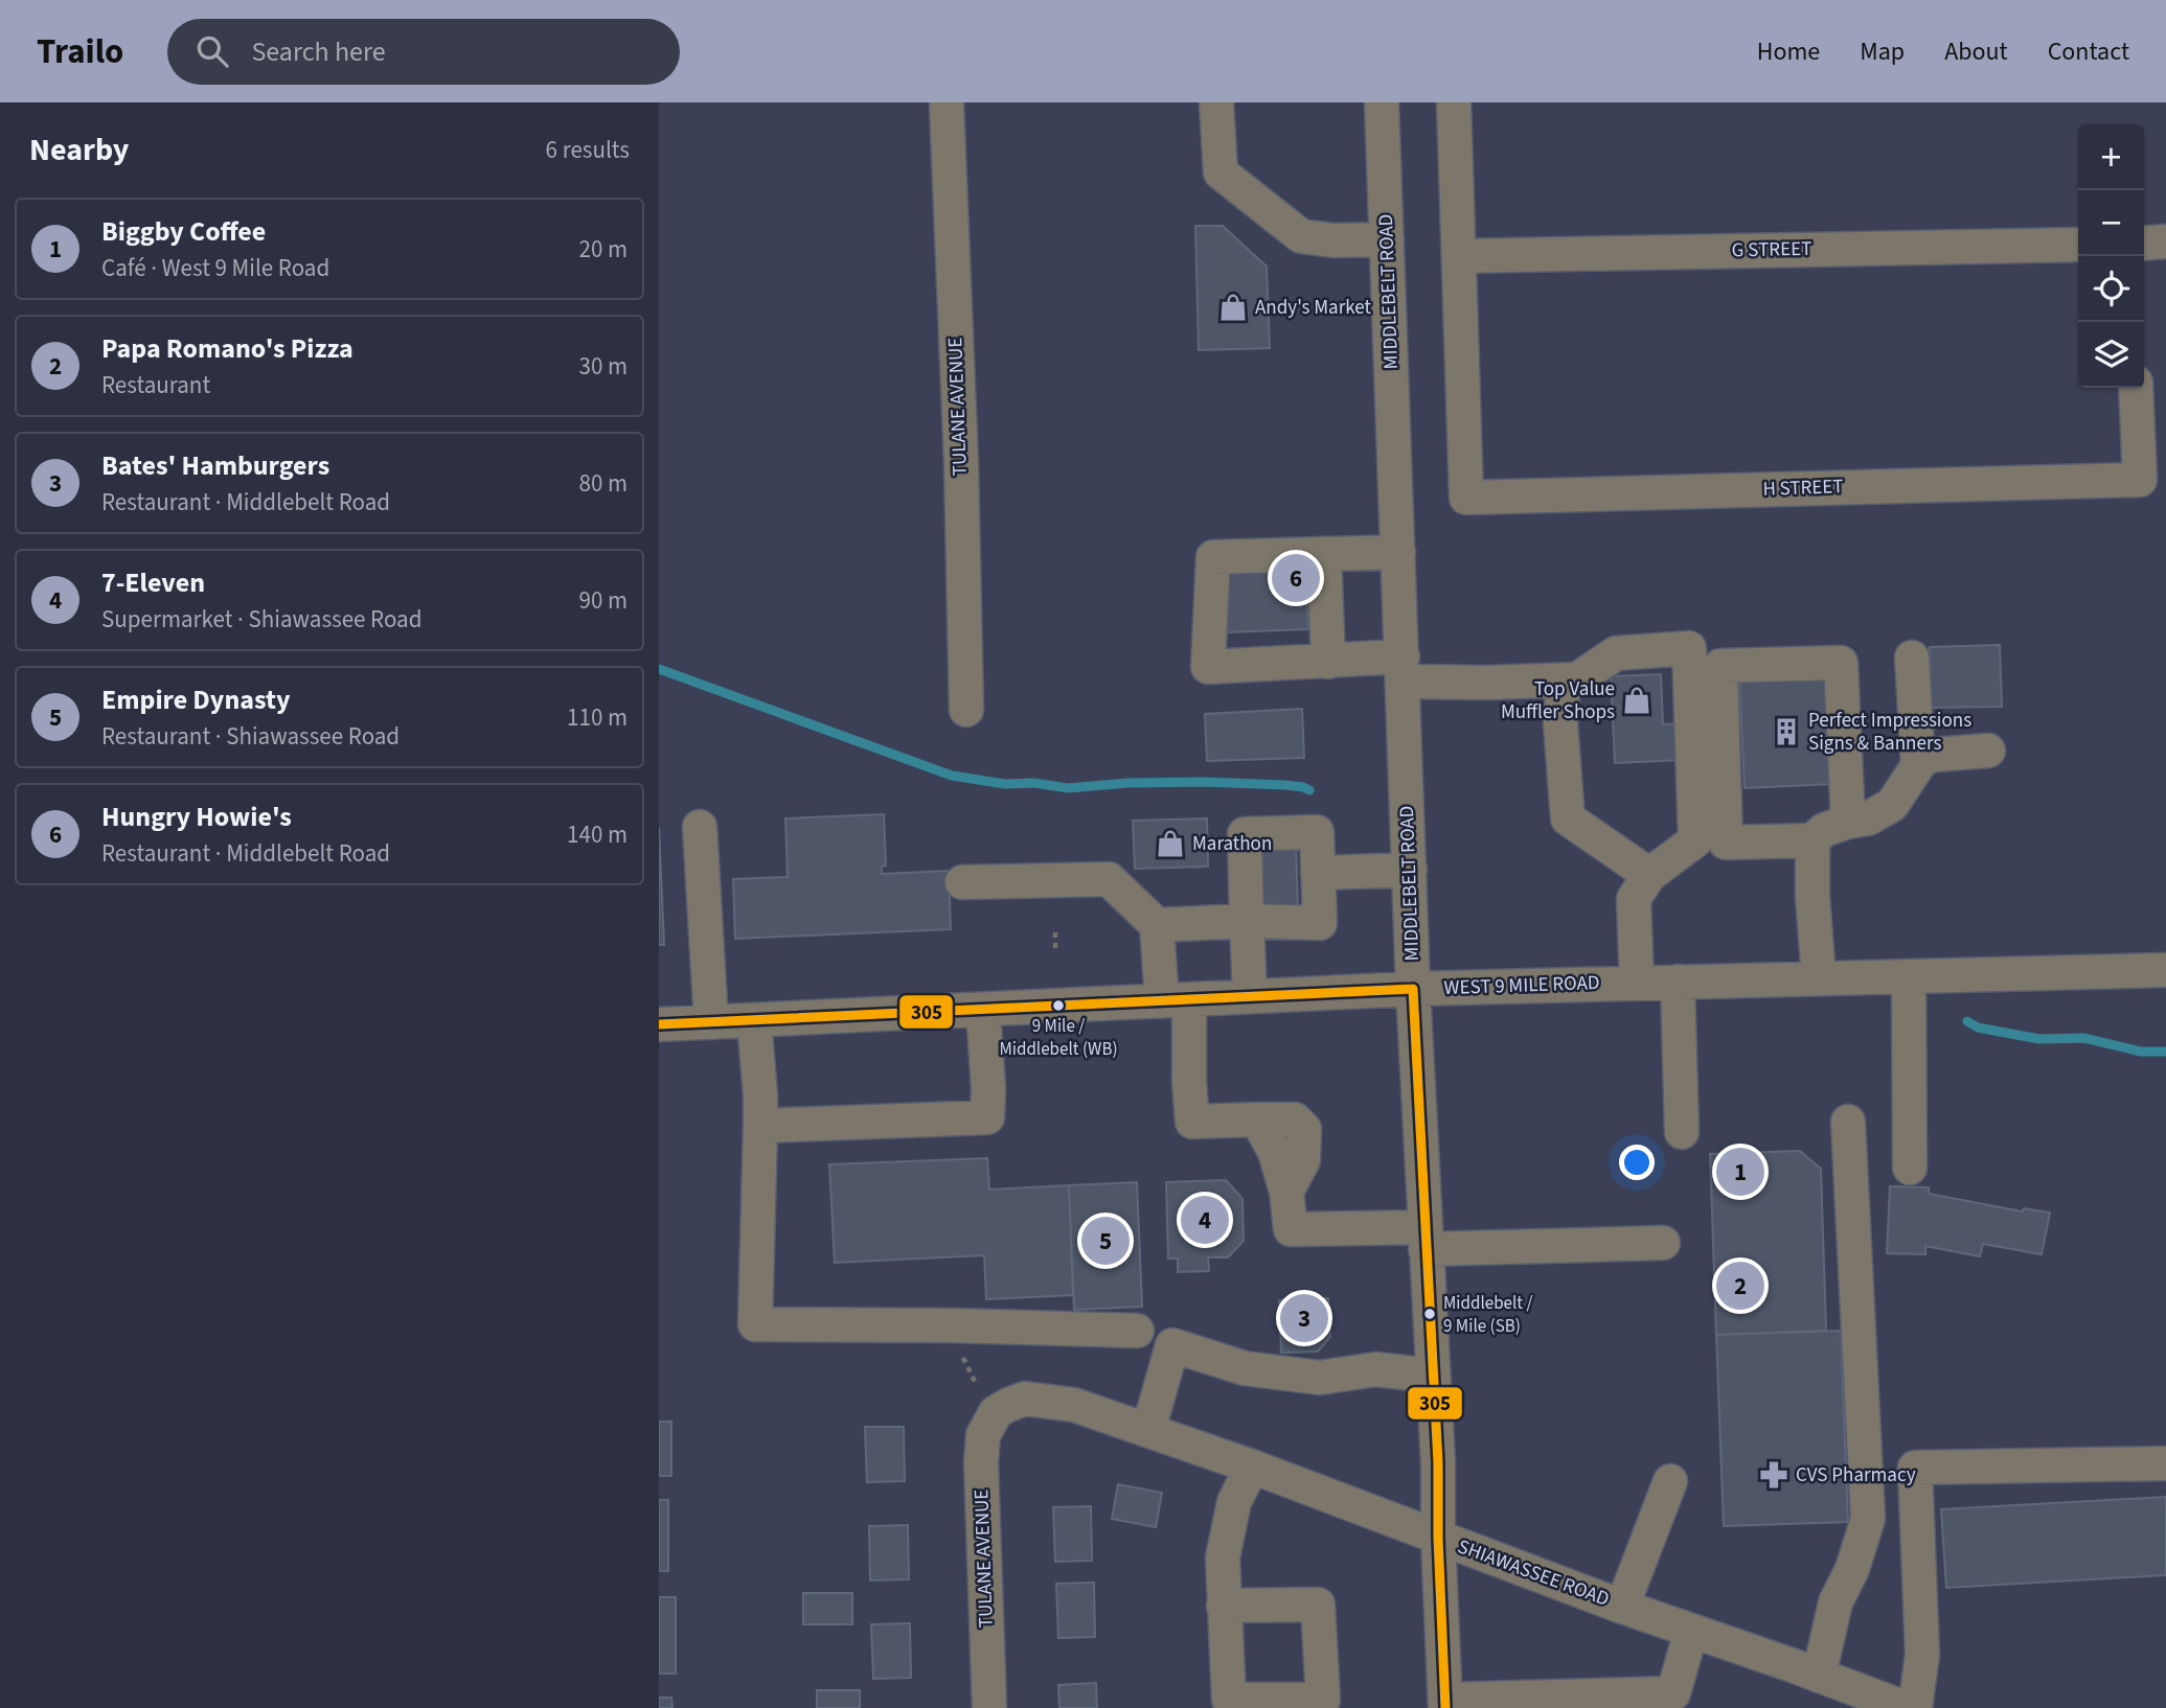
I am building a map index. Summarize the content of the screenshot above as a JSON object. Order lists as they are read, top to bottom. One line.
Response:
{"streets":{"street":["G STREET","MIDDLEBELT ROAD","TULANE AVENUE","H STREET","WEST 9 MILE ROAD","SHIAWASSEE ROAD"]},"crossings":[["G STREET","H STREET"],["MIDDLEBELT ROAD","WEST 9 MILE ROAD"],["MIDDLEBELT ROAD","SHIAWASSEE ROAD"],["TULANE AVENUE","SHIAWASSEE ROAD"]],"places":{"shop":["Andy's Market","Top Value Muffler Shops","Marathon"],"building":["Perfect Impressions Signs & Banners"],"other":["9 Mile / Middlebelt (WB)","Middlebelt / 9 Mile (SB)"],"pharmacy":["CVS Pharmacy"]},"lines":["transit line 305"],"page":{"header":"Trailo","search":"Search here","nav":["Home","Map","About","Contact"],"heading":["Nearby","6 results"],"map_buttons":["+","−"],"list":[{"mark":"1","name":"Biggby Coffee","note":"Café · West 9 Mile Road","value":"20 m"},{"mark":"2","name":"Papa Romano's Pizza","note":"Restaurant","value":"30 m"},{"mark":"3","name":"Bates' Hamburgers","note":"Restaurant · Middlebelt Road","value":"80 m"},{"mark":"4","name":"7-Eleven","note":"Supermarket · Shiawassee Road","value":"90 m"},{"mark":"5","name":"Empire Dynasty","note":"Restaurant · Shiawassee Road","value":"110 m"},{"mark":"6","name":"Hungry Howie's","note":"Restaurant · Middlebelt Road","value":"140 m"}],"pins":["6","1","4","5","2","3"]}}
